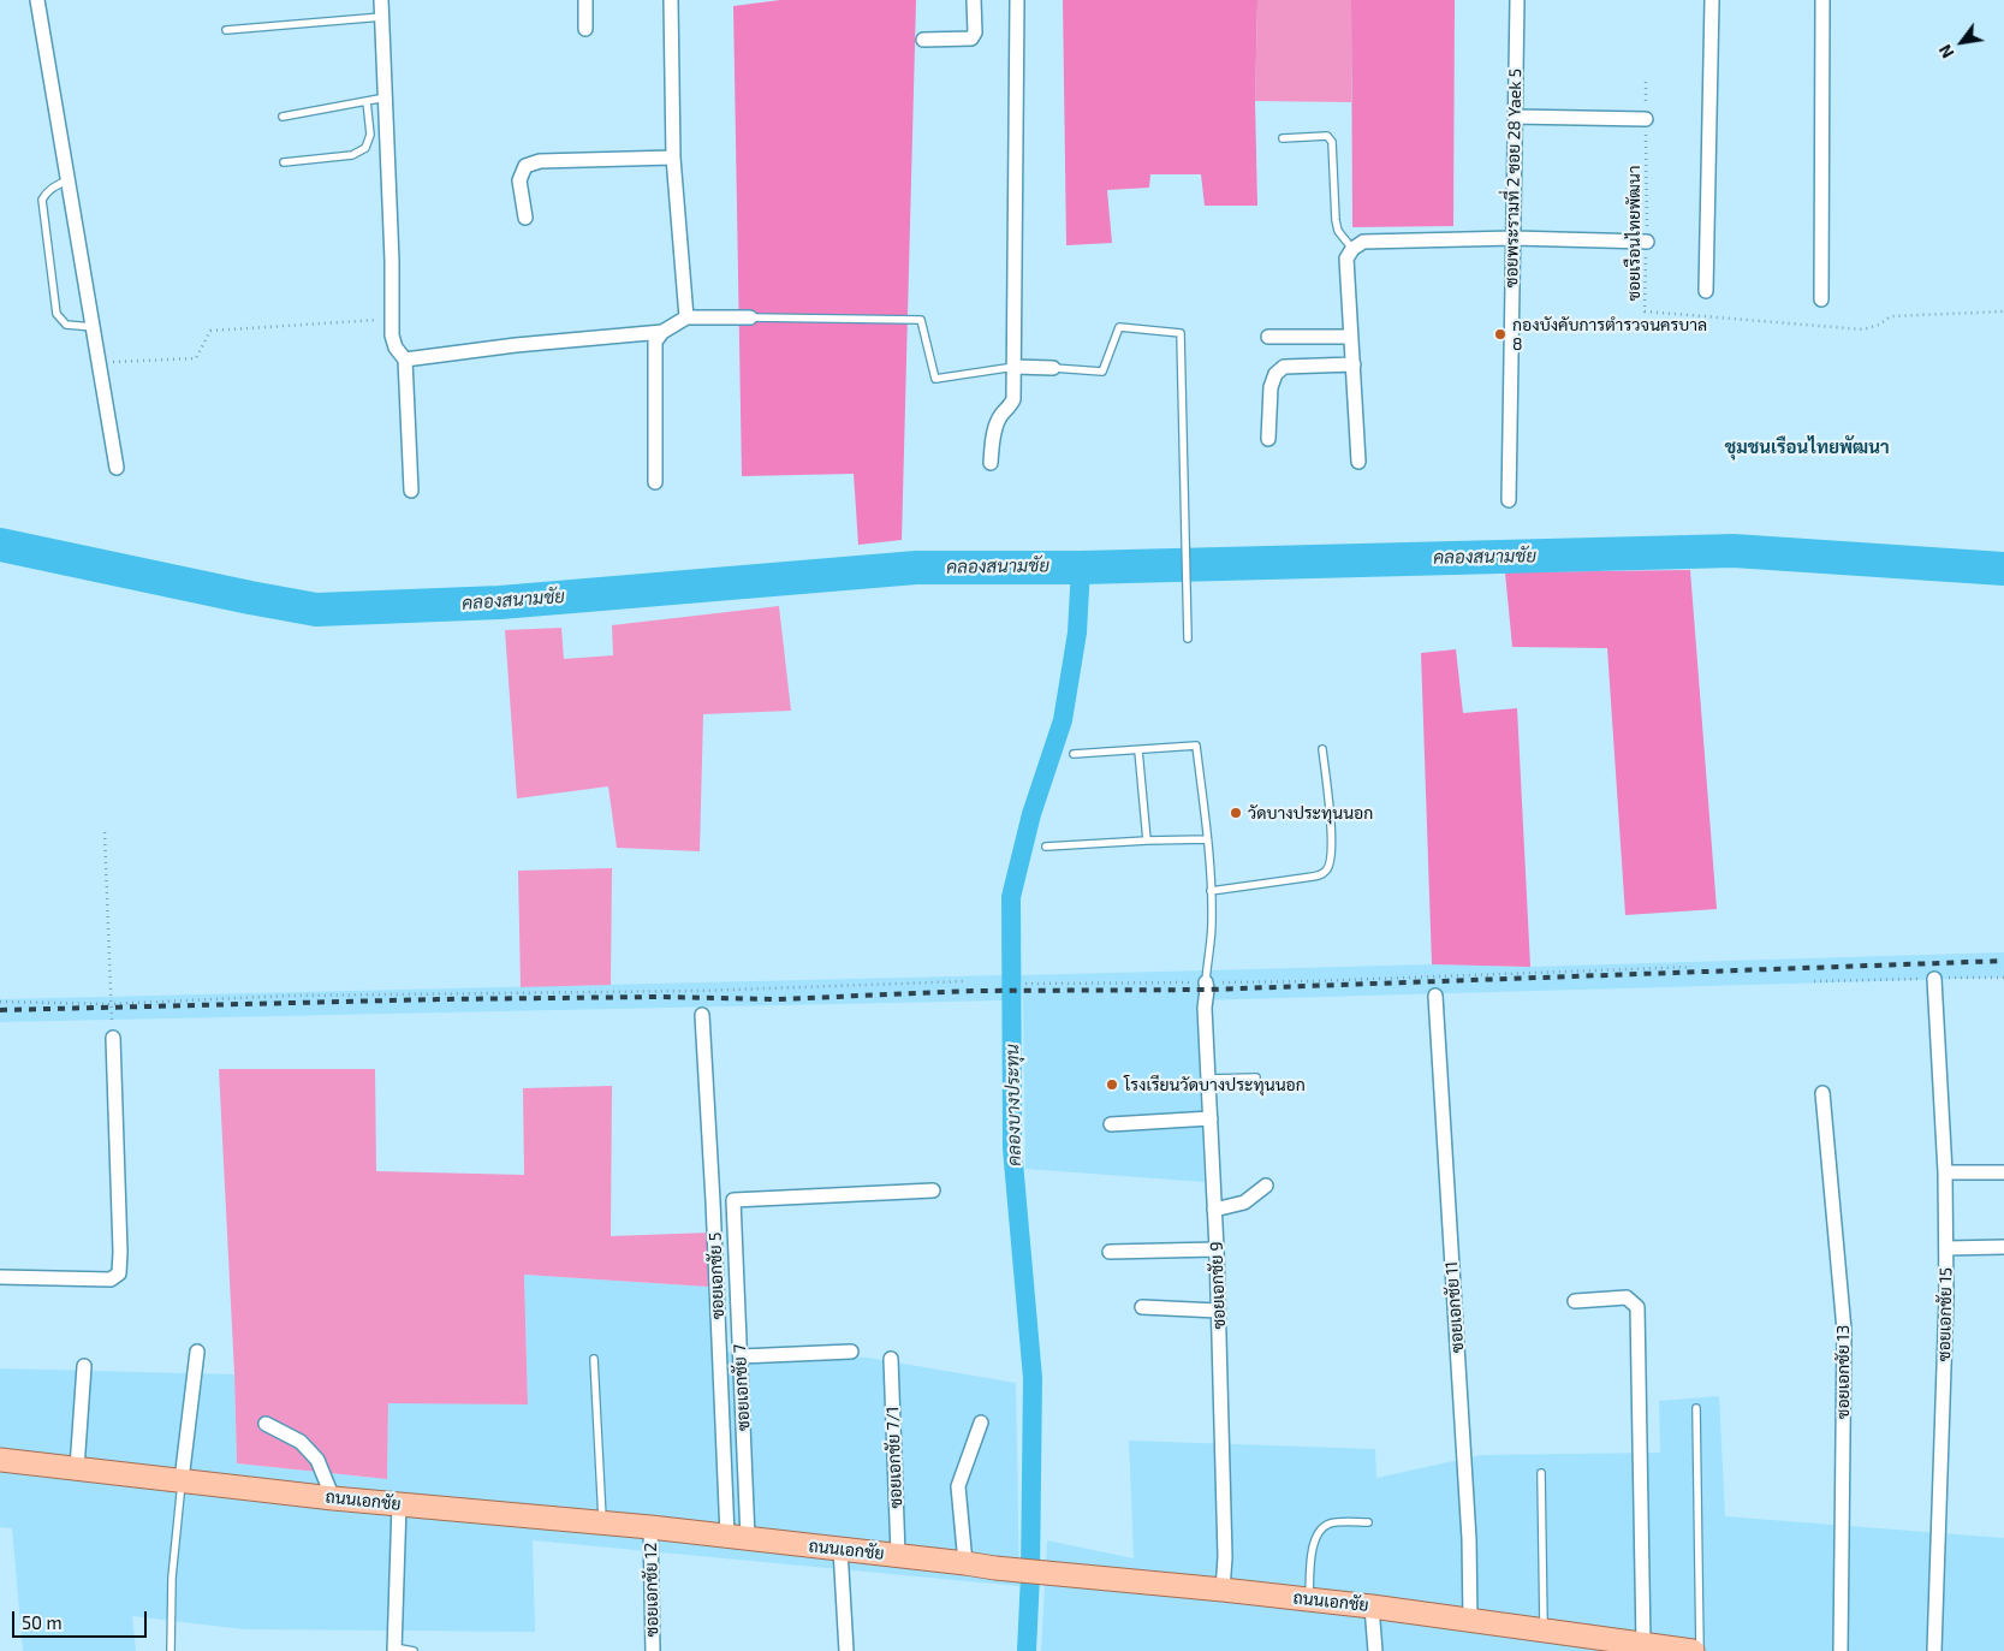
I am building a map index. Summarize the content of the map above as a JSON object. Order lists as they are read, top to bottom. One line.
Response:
{"streets":{"main road":["ถนนเอกชัย"],"street":["ซอยพระรามที่ 2 ซอย 28 Yaek 5","ซอยเอกชัย 5","ซอยเอกชัย 9","ซอยเอกชัย 11","ซอยเอกชัย 15","ซอยเอกชัย 13","ซอยเอกชัย 7","ซอยเอกชัย 7/1","ซอยเอกชัย 12"],"path":["ซอยเรือนไทยพัฒนา"]},"crossings":[["ซอยเอกชัย 5","ซอยเอกชัย 7"],["ซอยเอกชัย 5","ถนนเอกชัย"],["ซอยเอกชัย 9","ถนนเอกชัย"],["ซอยเอกชัย 11","ถนนเอกชัย"],["ซอยเอกชัย 7","ถนนเอกชัย"],["ซอยเอกชัย 7/1","ถนนเอกชัย"],["ถนนเอกชัย","ซอยเอกชัย 12"]],"districts":["ชุมชนเรือนไทยพัฒนา"],"water":["คลองสนามชัย","คลองบางประทุน"],"places":["กองบังคับการตำรวจนครบาล 8","วัดบางประทุนนอก","โรงเรียนวัดบางประทุนนอก"],"scale_bar":"50 m","north":"bottom left"}
